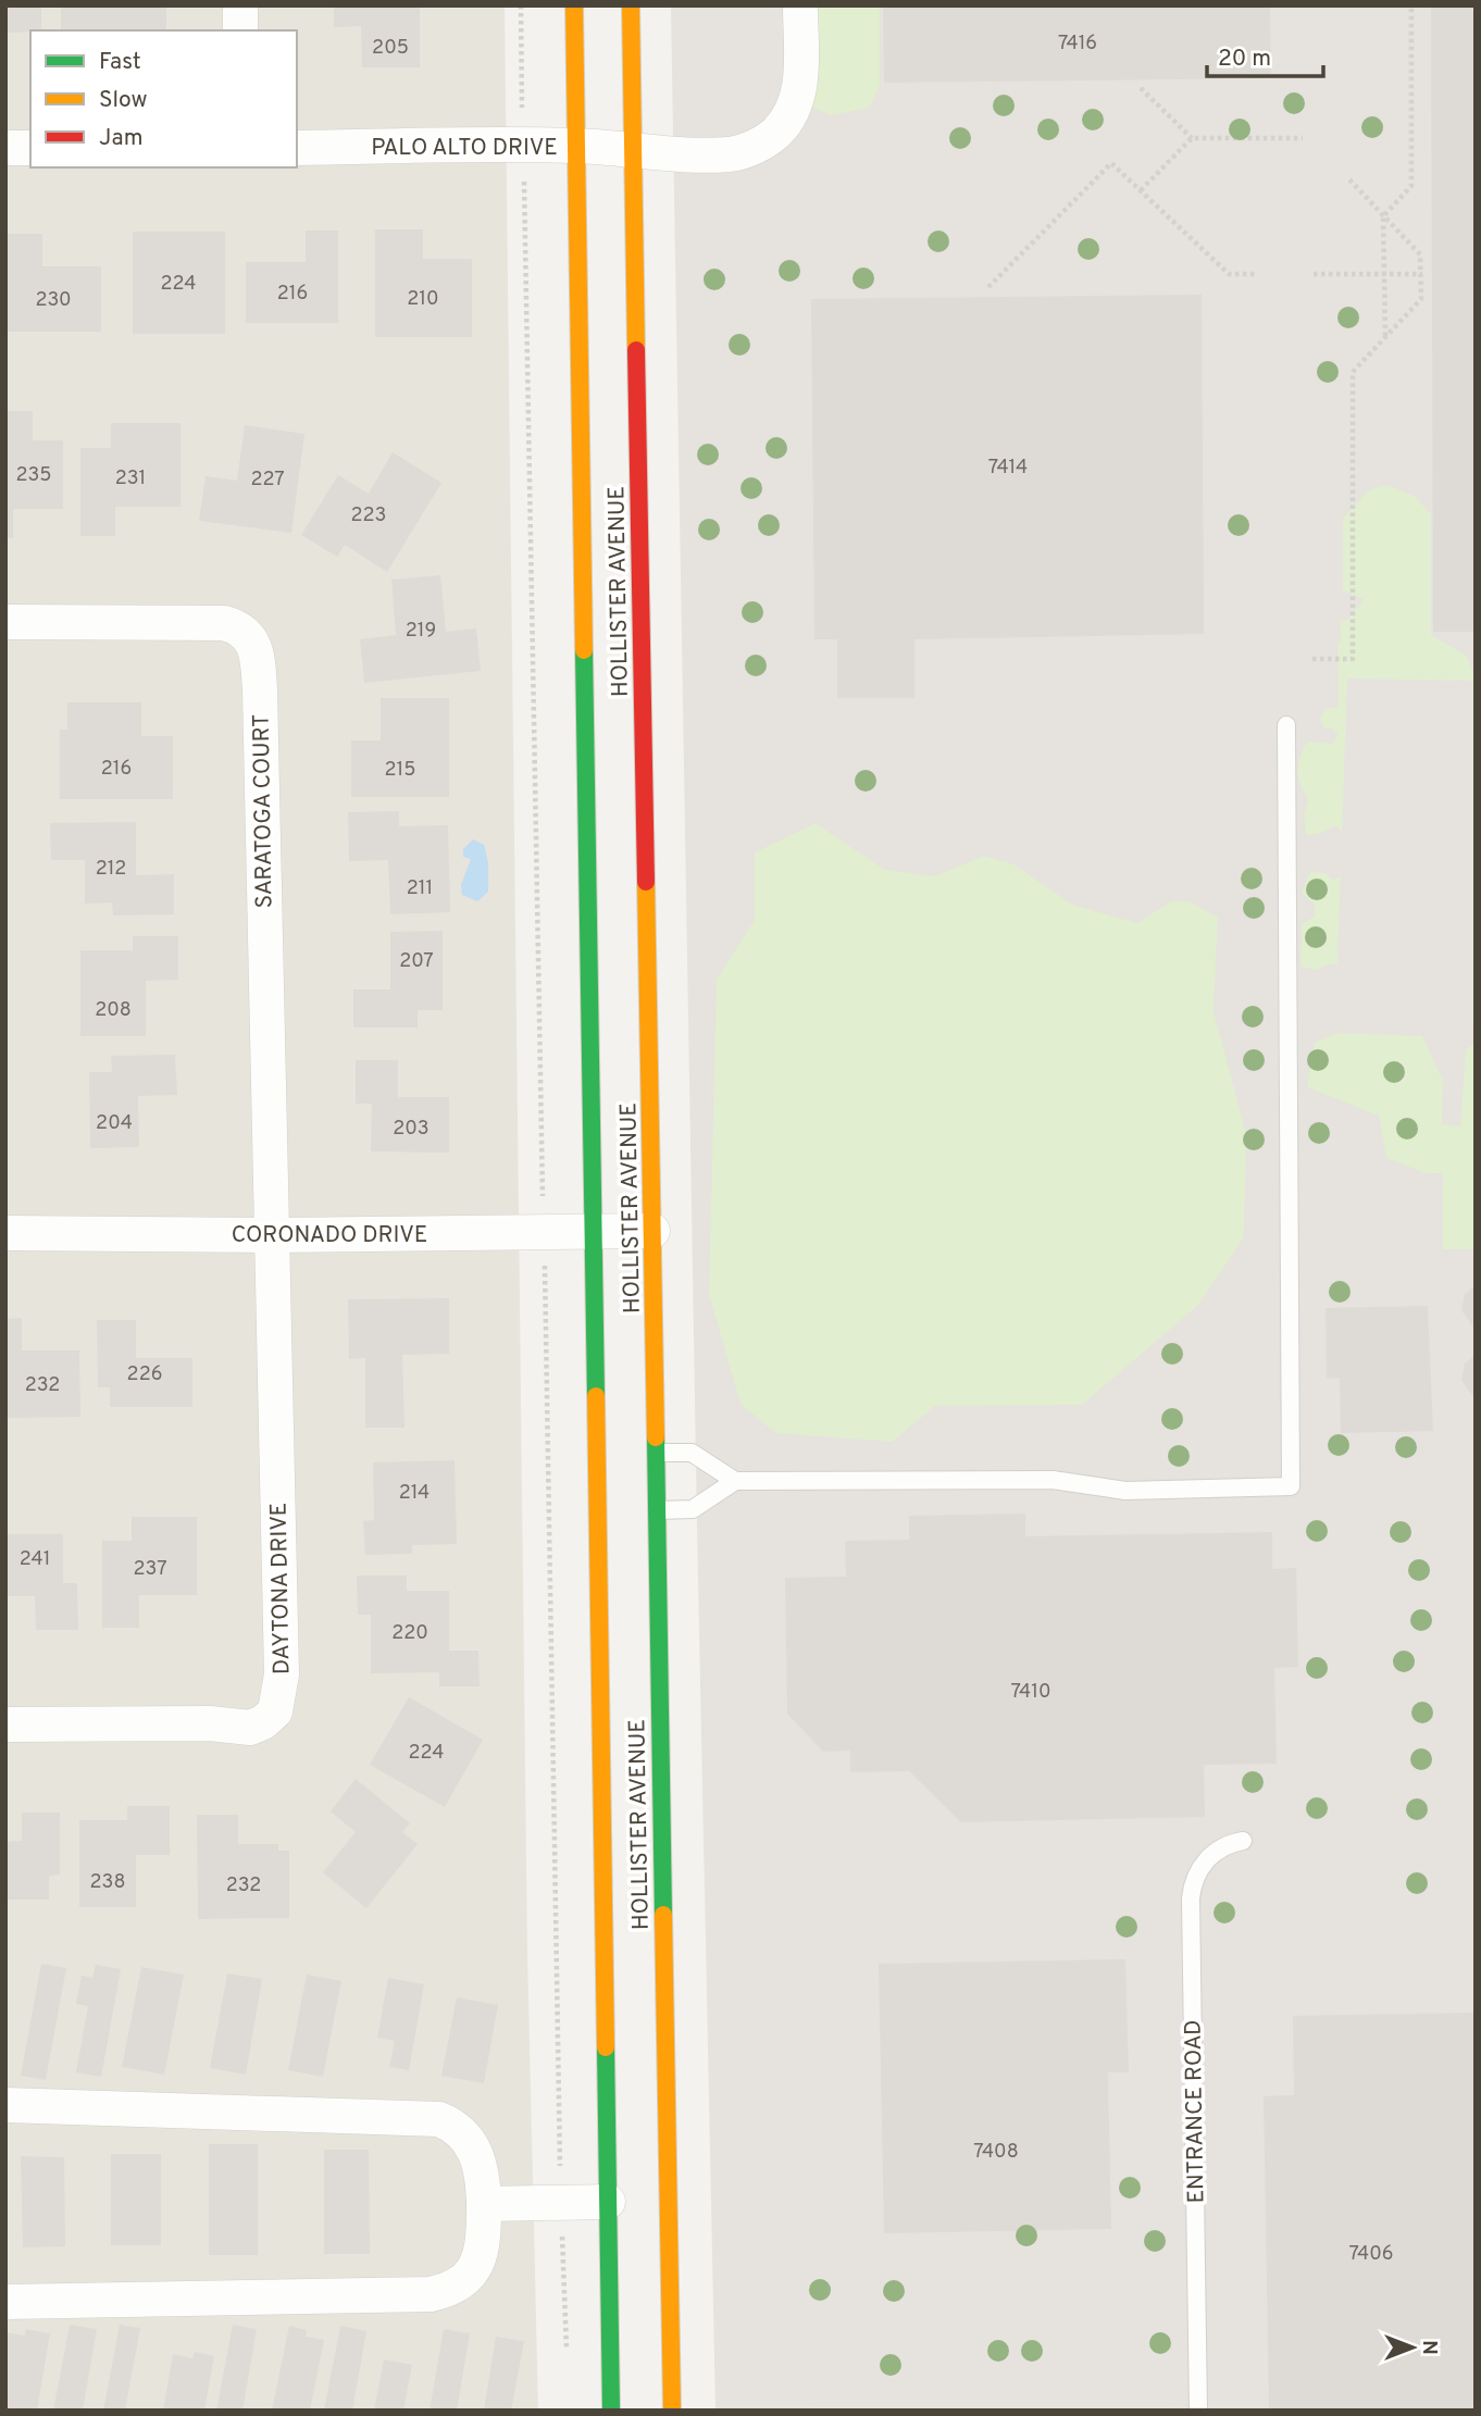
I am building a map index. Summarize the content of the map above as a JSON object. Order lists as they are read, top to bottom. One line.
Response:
{"streets":{"main road":["HOLLISTER AVENUE"],"street":["PALO ALTO DRIVE","SARATOGA COURT","CORONADO DRIVE","DAYTONA DRIVE"],"lane":["ENTRANCE ROAD"]},"crossings":[["PALO ALTO DRIVE","HOLLISTER AVENUE"],["HOLLISTER AVENUE","CORONADO DRIVE"],["SARATOGA COURT","CORONADO DRIVE"],["SARATOGA COURT","DAYTONA DRIVE"],["CORONADO DRIVE","DAYTONA DRIVE"]],"house_numbers":["7416","205","224","216","210","230","7414","235","231","227","223","219","216","215","212","211","207","208","204","203","226","232","214","241","237","220","7410","224","238","232","7408","7406"],"legend":["Fast","Slow","Jam"],"scale_bar":"20 m","north":"right"}
